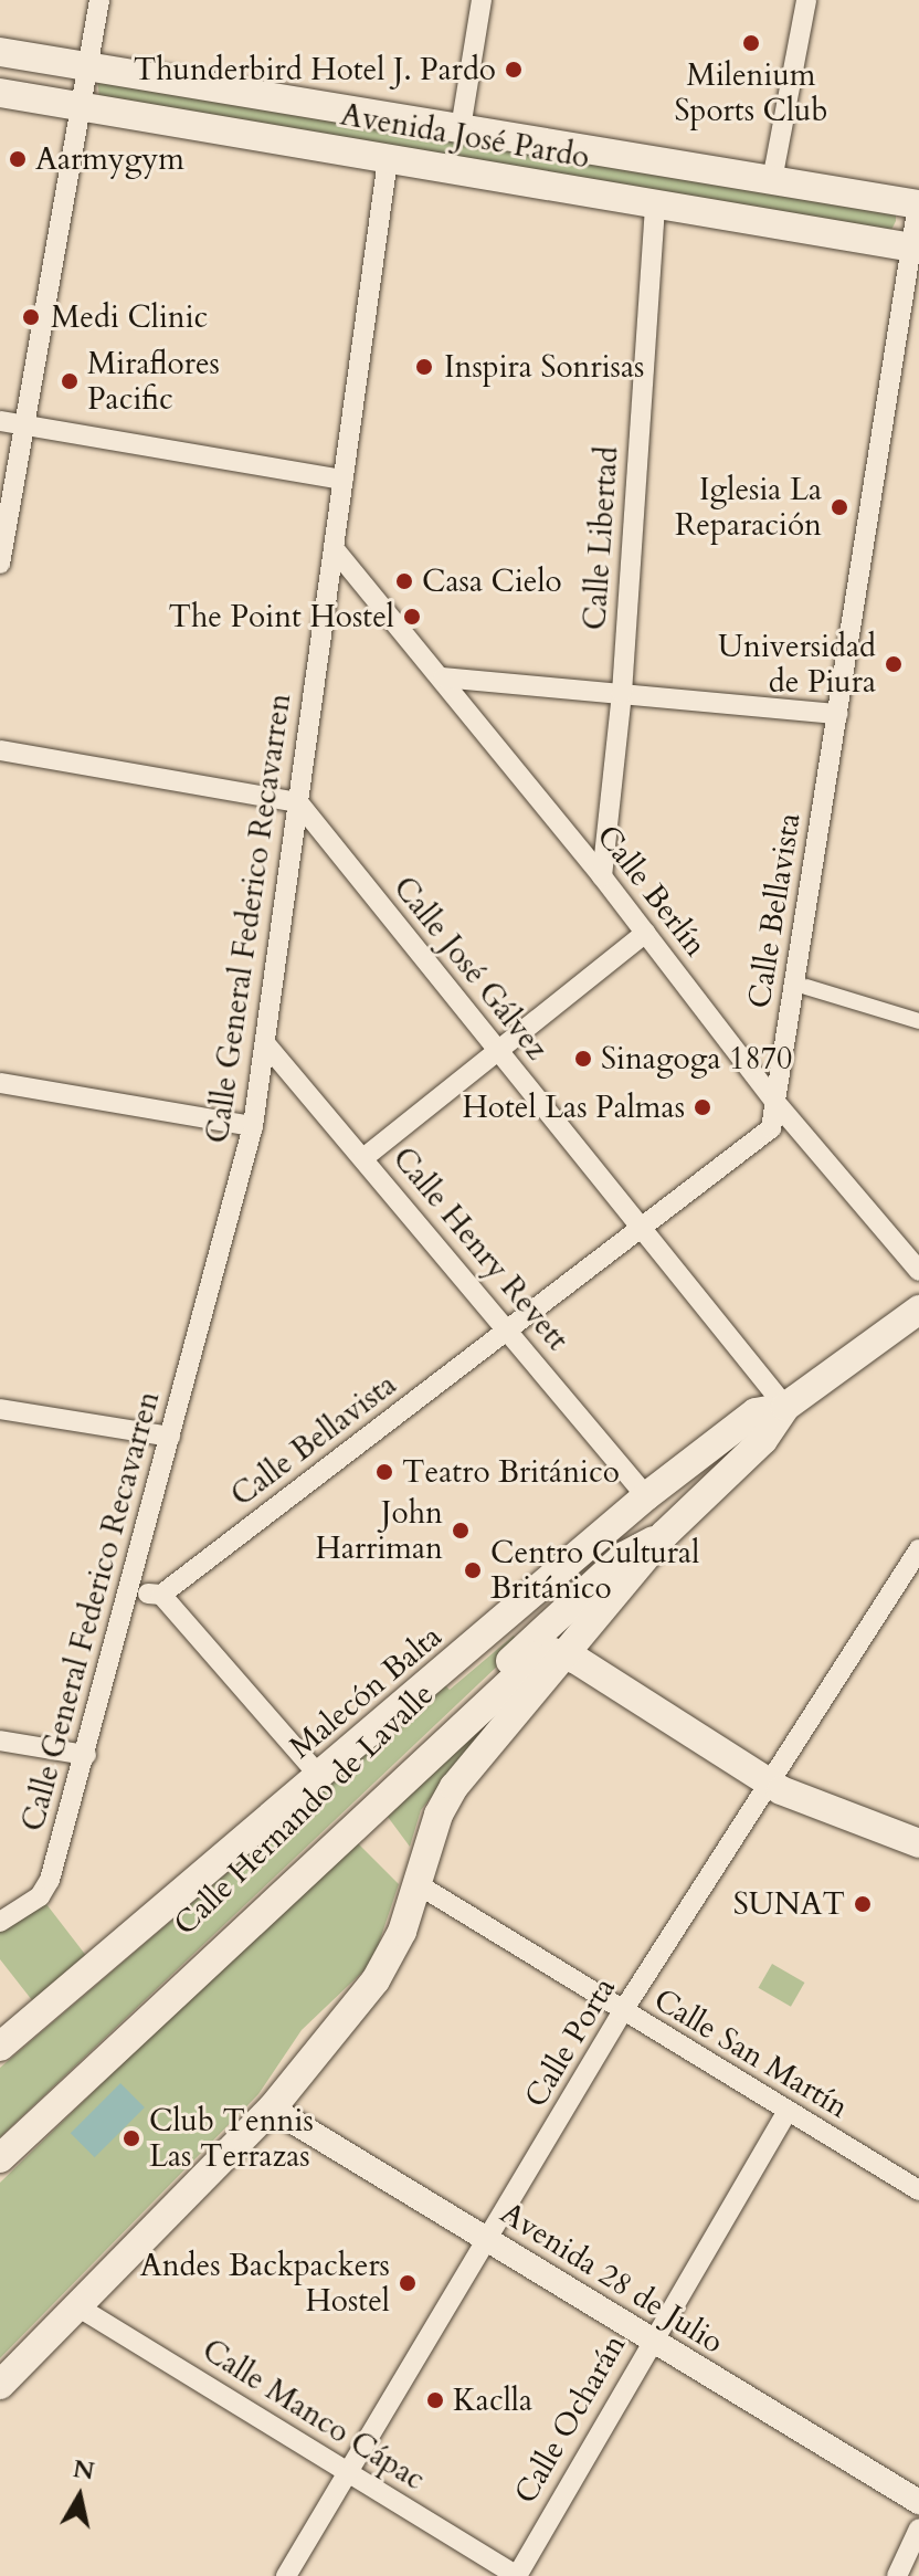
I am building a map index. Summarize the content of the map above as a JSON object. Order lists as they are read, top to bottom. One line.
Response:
{"streets":{"main road":["Avenida José Pardo","Malecón Balta","Calle Hernando de Lavalle"],"street":["Calle Libertad","Calle Berlín","Calle Bellavista","Calle General Federico Recavarren","Calle José Gálvez","Calle Henry Revett","Calle Porta","Calle San Martín","Avenida 28 de Julio","Calle Manco Cápac","Calle Ocharán"]},"crossings":[["Avenida José Pardo","Calle Libertad"],["Avenida José Pardo","Calle Bellavista"],["Avenida José Pardo","Calle General Federico Recavarren"],["Calle Libertad","Calle Berlín"],["Calle Berlín","Calle Bellavista"],["Calle Berlín","Calle General Federico Recavarren"],["Calle Bellavista","Calle José Gálvez"],["Calle Bellavista","Calle Henry Revett"],["Calle General Federico Recavarren","Calle José Gálvez"],["Calle General Federico Recavarren","Calle Henry Revett"],["Calle José Gálvez","Malecón Balta"],["Calle Henry Revett","Malecón Balta"],["Calle Porta","Calle San Martín"],["Calle Porta","Avenida 28 de Julio"],["Calle Porta","Calle Manco Cápac"],["Calle San Martín","Calle Ocharán"],["Avenida 28 de Julio","Calle Ocharán"],["Calle Manco Cápac","Calle Ocharán"]],"places":["Milenium Sports Club","Thunderbird Hotel J. Pardo","Aarmygym","Medi Clinic","Inspira Sonrisas","Miraflores Pacific","Iglesia La Reparación","Casa Cielo","The Point Hostel","Universidad de Piura","Sinagoga 1870","Hotel Las Palmas","Teatro Británico","John Harriman","Centro Cultural Británico","SUNAT","Club Tennis Las Terrazas","Andes Backpackers Hostel","Kaclla"],"north":"top"}
